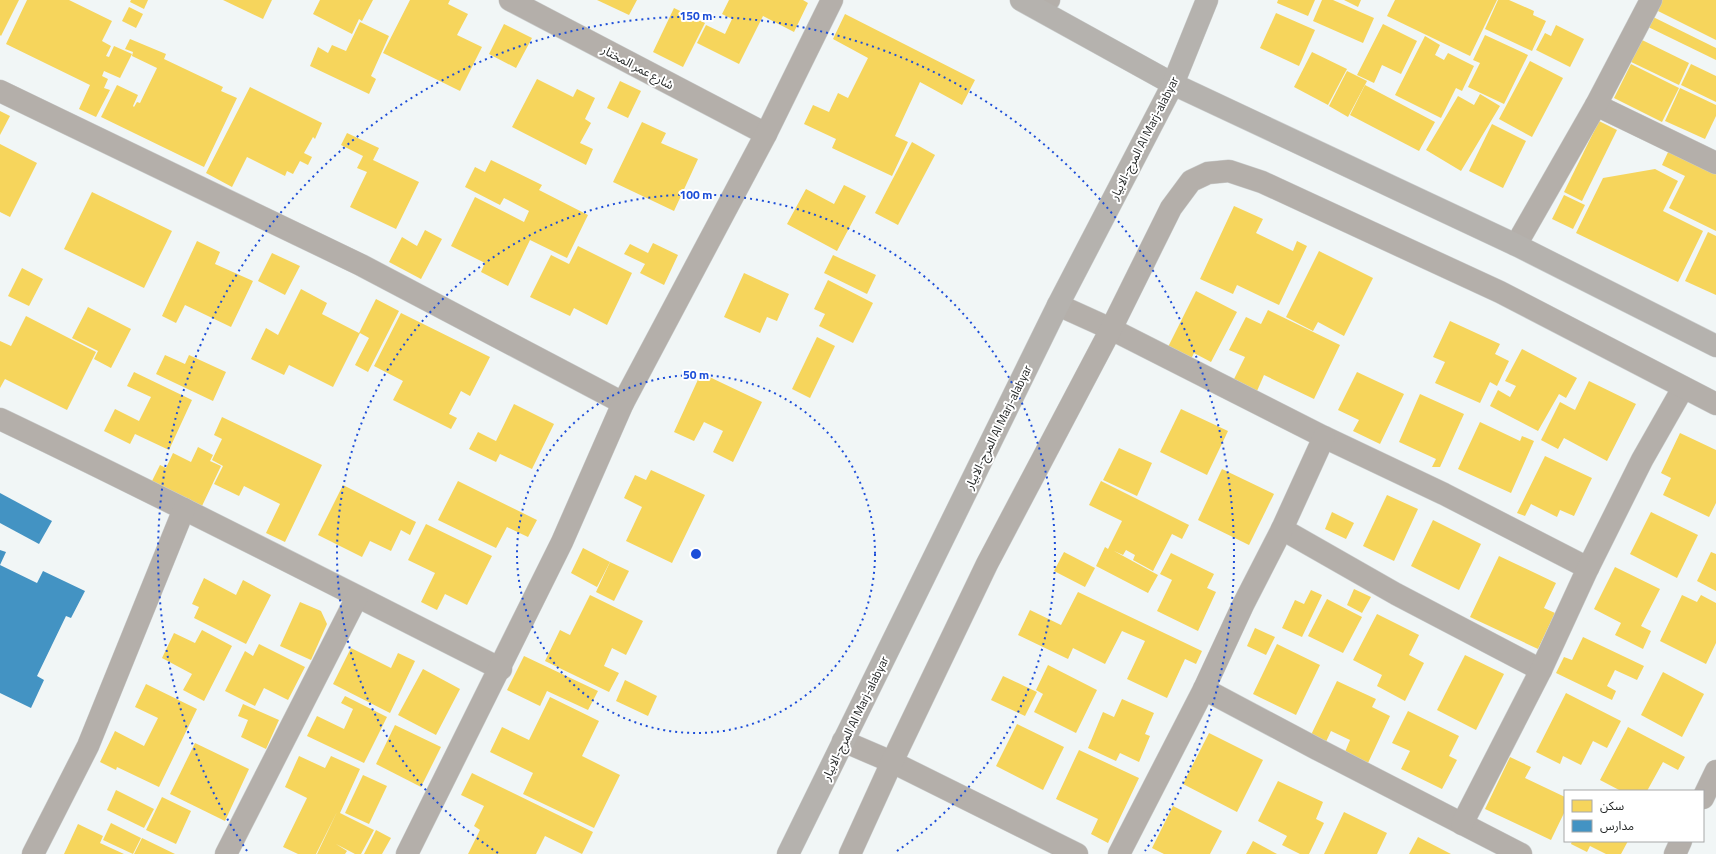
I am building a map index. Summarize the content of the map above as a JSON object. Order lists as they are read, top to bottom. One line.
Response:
{"streets":{"main road":["المرج-الابيار Al Marj-alabyar"],"street":["شارع عمر المختار"]},"legend":["سكن","مدارس"],"rings":["150 m","100 m","50 m"]}
